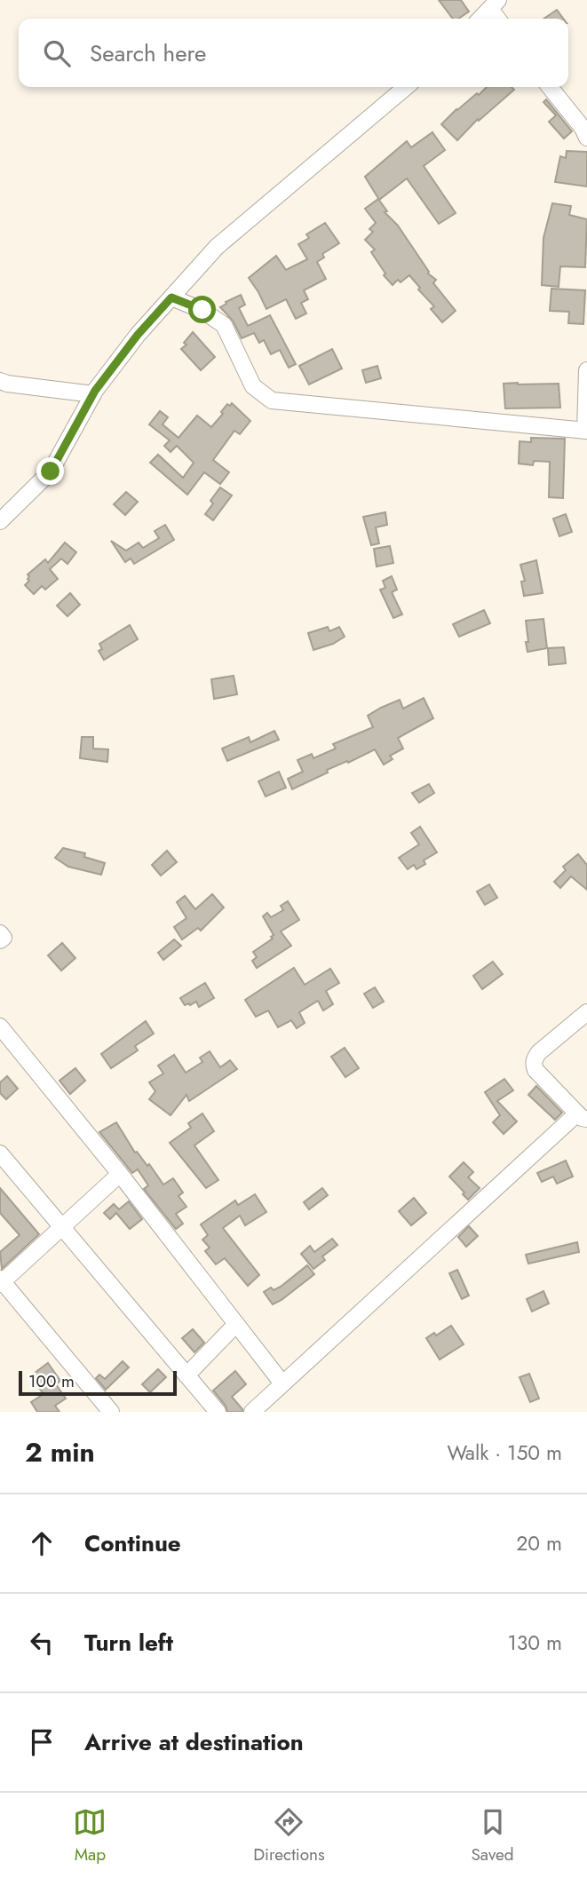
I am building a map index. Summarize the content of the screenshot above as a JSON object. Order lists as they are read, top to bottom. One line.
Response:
{"scale_bar":"100 m","page":{"search":"Search here","scale":"100 m","heading":["2 min","Walk · 150 m"],"list":[["Continue","20 m"],["Turn left","130 m"],"Arrive at destination"],"nav":["Map","Directions","Saved"]}}
